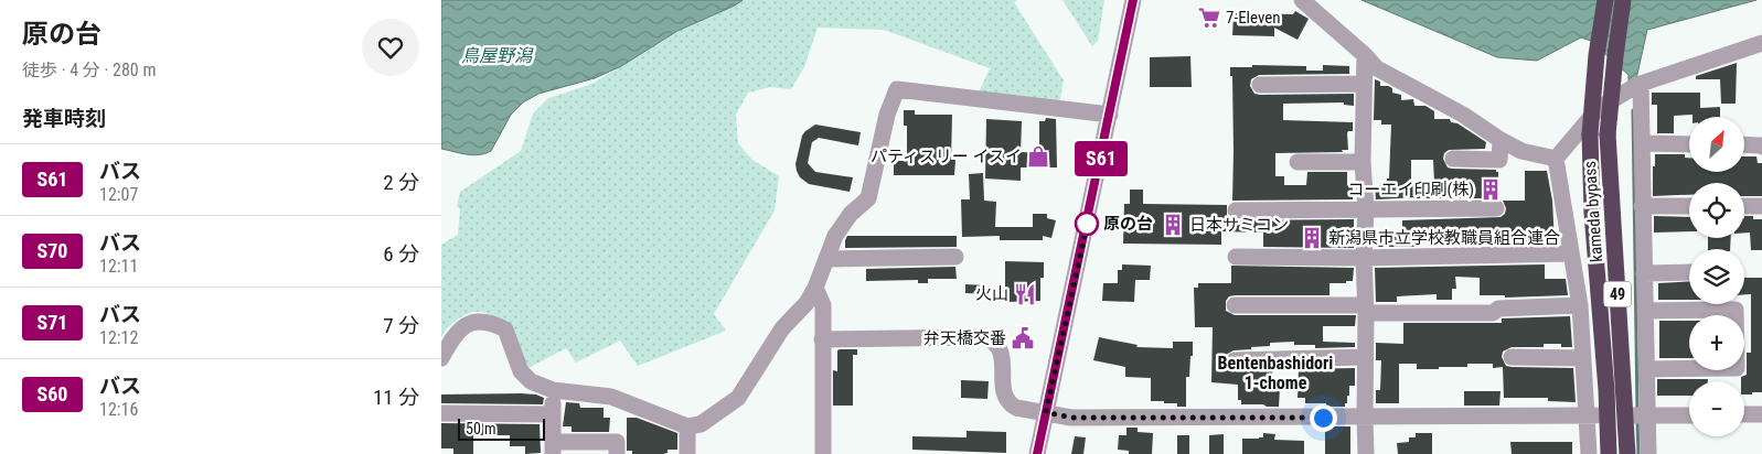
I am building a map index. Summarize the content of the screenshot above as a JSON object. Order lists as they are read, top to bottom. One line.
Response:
{"streets":{"highway":["kameda bypass","49"]},"districts":["Bentenbashidori 1-chome"],"water":["鳥屋野潟"],"places":{"supermarket":["7-Eleven"],"shop":["パティスリー イスイ"],"building":["コーエイ印刷(株)","日本サミコン","新潟県市立学校教職員組合連合"],"other":["原の台"],"restaurant":["火山"],"public building":["弁天橋交番"]},"lines":["bus line S61"],"scale_bar":"50 m","north":"top right","page":{"heading":[["原の台","徒歩 · 4 分 · 280 m"],"発車時刻"],"on_map":"S61","map_buttons":["+","−"],"list":[{"mark":"S61","name":"バス","note":"12:07","value":"2 分"},{"mark":"S70","name":"バス","note":"12:11","value":"6 分"},{"mark":"S71","name":"バス","note":"12:12","value":"7 分"},{"mark":"S60","name":"バス","note":"12:16","value":"11 分"}],"scale":"50 m"}}
